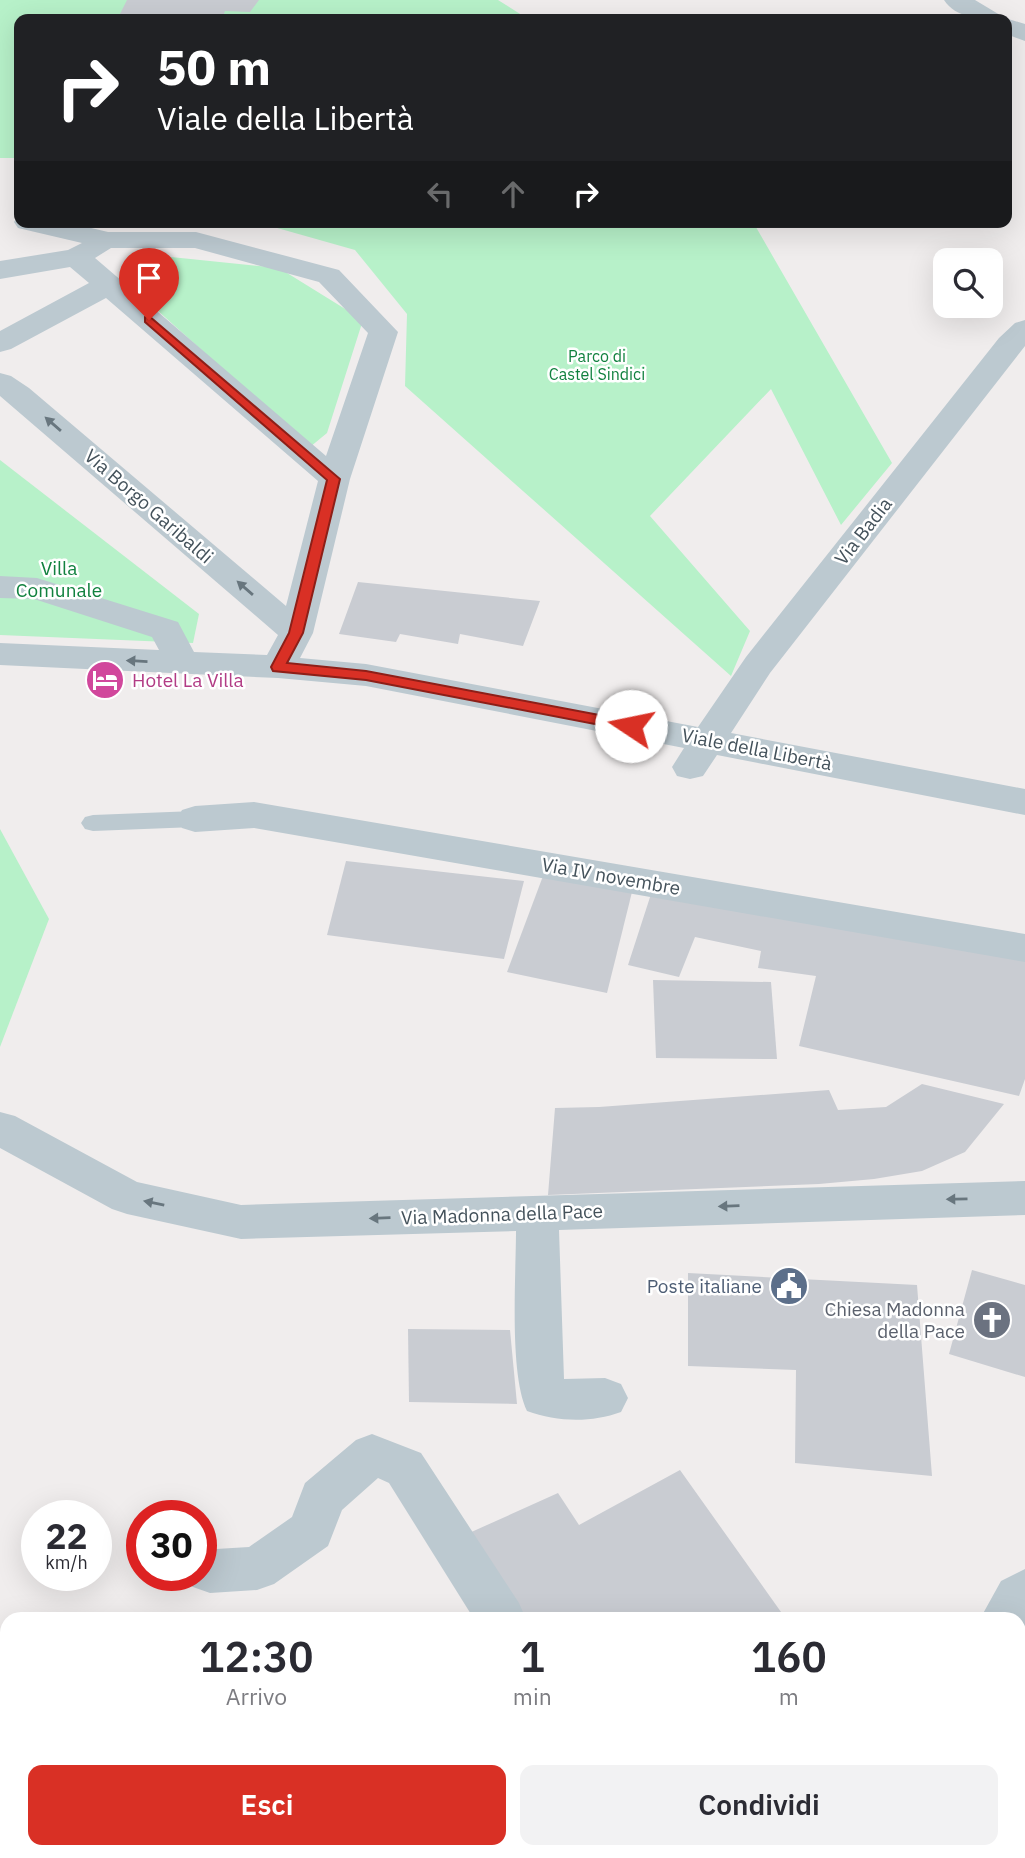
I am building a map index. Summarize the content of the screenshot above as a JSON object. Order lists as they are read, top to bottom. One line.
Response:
{"streets":{"street":["Via Borgo Garibaldi","Via Badia","Viale della Libertà","Via IV novembre","Via Madonna della Pace"]},"crossings":[["Via Badia","Viale della Libertà"]],"one_way":["Via Madonna della Pace"],"parks":["Parco di Castel Sindici","Villa Comunale"],"places":{"hotel":["Hotel La Villa"],"public building":["Poste italiane"],"church":["Chiesa Madonna della Pace"]},"page":{"turn":["50 m","Viale della Libertà"],"speed":"22 km/h","limit":"30","eta":["12:30","Arrivo","1","min","160","m"],"buttons":["Esci","Condividi"]}}
